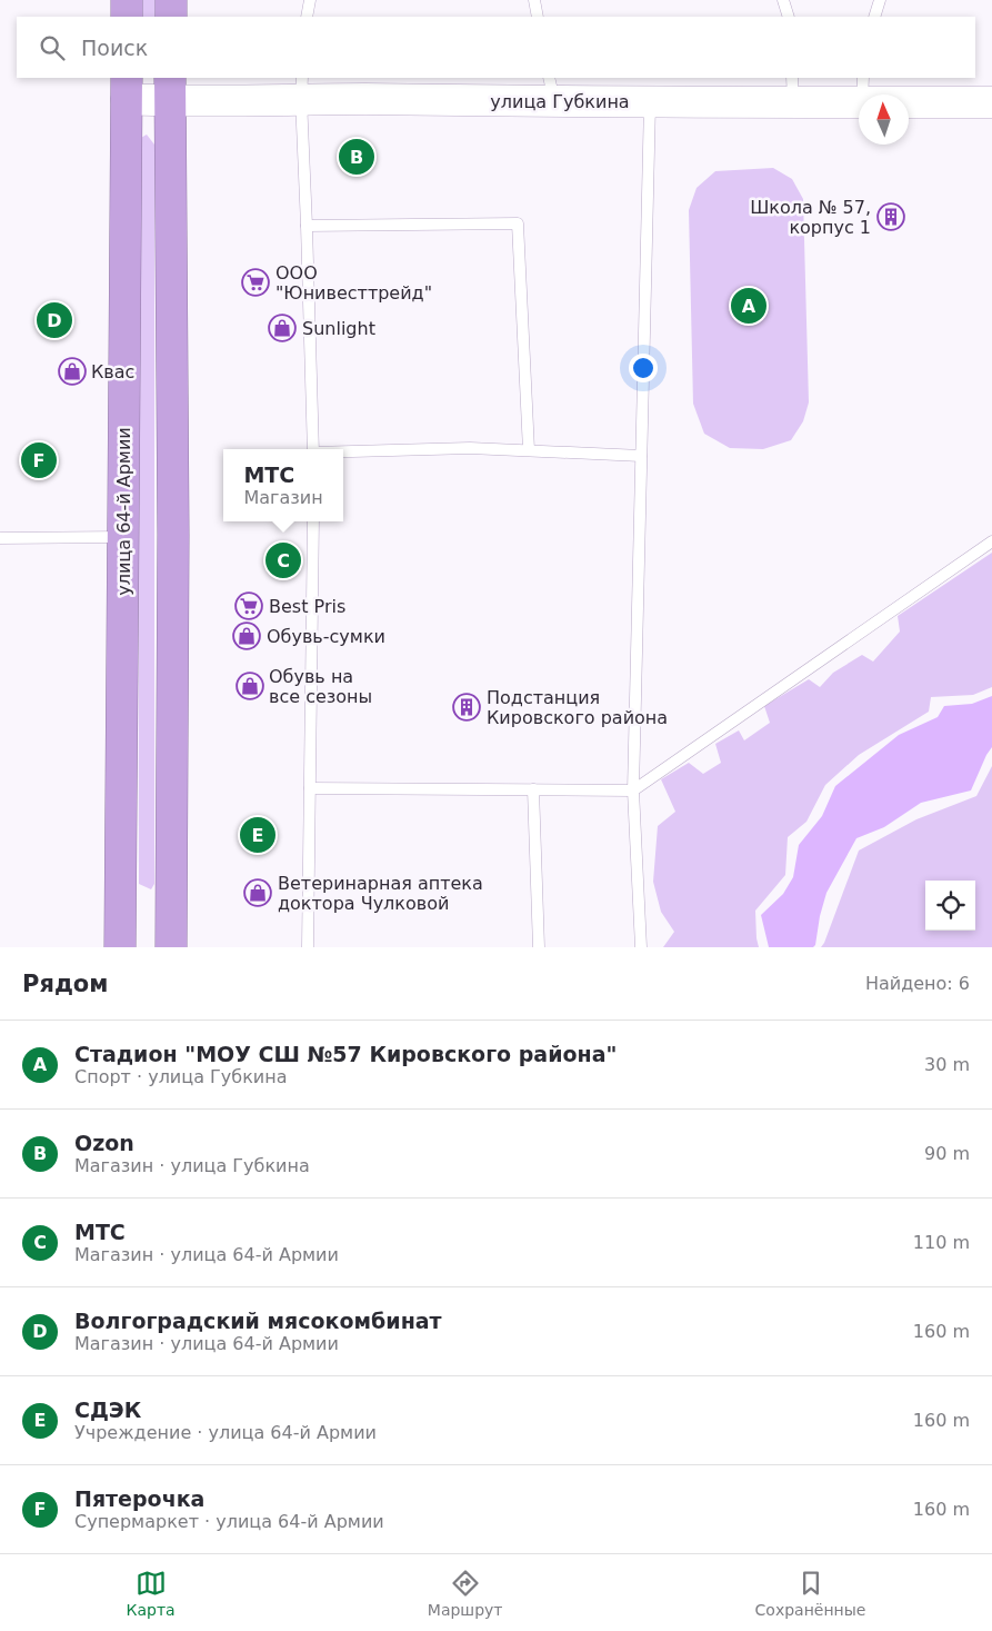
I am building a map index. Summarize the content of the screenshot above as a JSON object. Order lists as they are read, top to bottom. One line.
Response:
{"streets":{"highway":["улица 64-й Армии"],"street":["улица Губкина"]},"crossings":[["улица Губкина","улица 64-й Армии"]],"places":{"building":["Школа № 57, корпус 1","Подстанция Кировского района"],"supermarket":["ООО \"Юнивесттрейд\"","Best Pris"],"shop":["Sunlight","Квас","Обувь-сумки","Обувь на все сезоны","Ветеринарная аптека доктора Чулковой"]},"north":"top","page":{"search":"Поиск","pins":["B","A","D","F","C","E"],"popup":["МТС","Магазин"],"heading":["Рядом","Найдено: 6"],"list":[{"mark":"A","name":"Стадион \"МОУ СШ №57 Кировского района\"","note":"Спорт · улица Губкина","value":"30 m"},{"mark":"B","name":"Ozon","note":"Магазин · улица Губкина","value":"90 m"},{"mark":"C","name":"МТС","note":"Магазин · улица 64-й Армии","value":"110 m"},{"mark":"D","name":"Волгоградский мясокомбинат","note":"Магазин · улица 64-й Армии","value":"160 m"},{"mark":"E","name":"СДЭК","note":"Учреждение · улица 64-й Армии","value":"160 m"},{"mark":"F","name":"Пятерочка","note":"Супермаркет · улица 64-й Армии","value":"160 m"}],"nav":["Карта","Маршрут","Сохранённые"]}}
